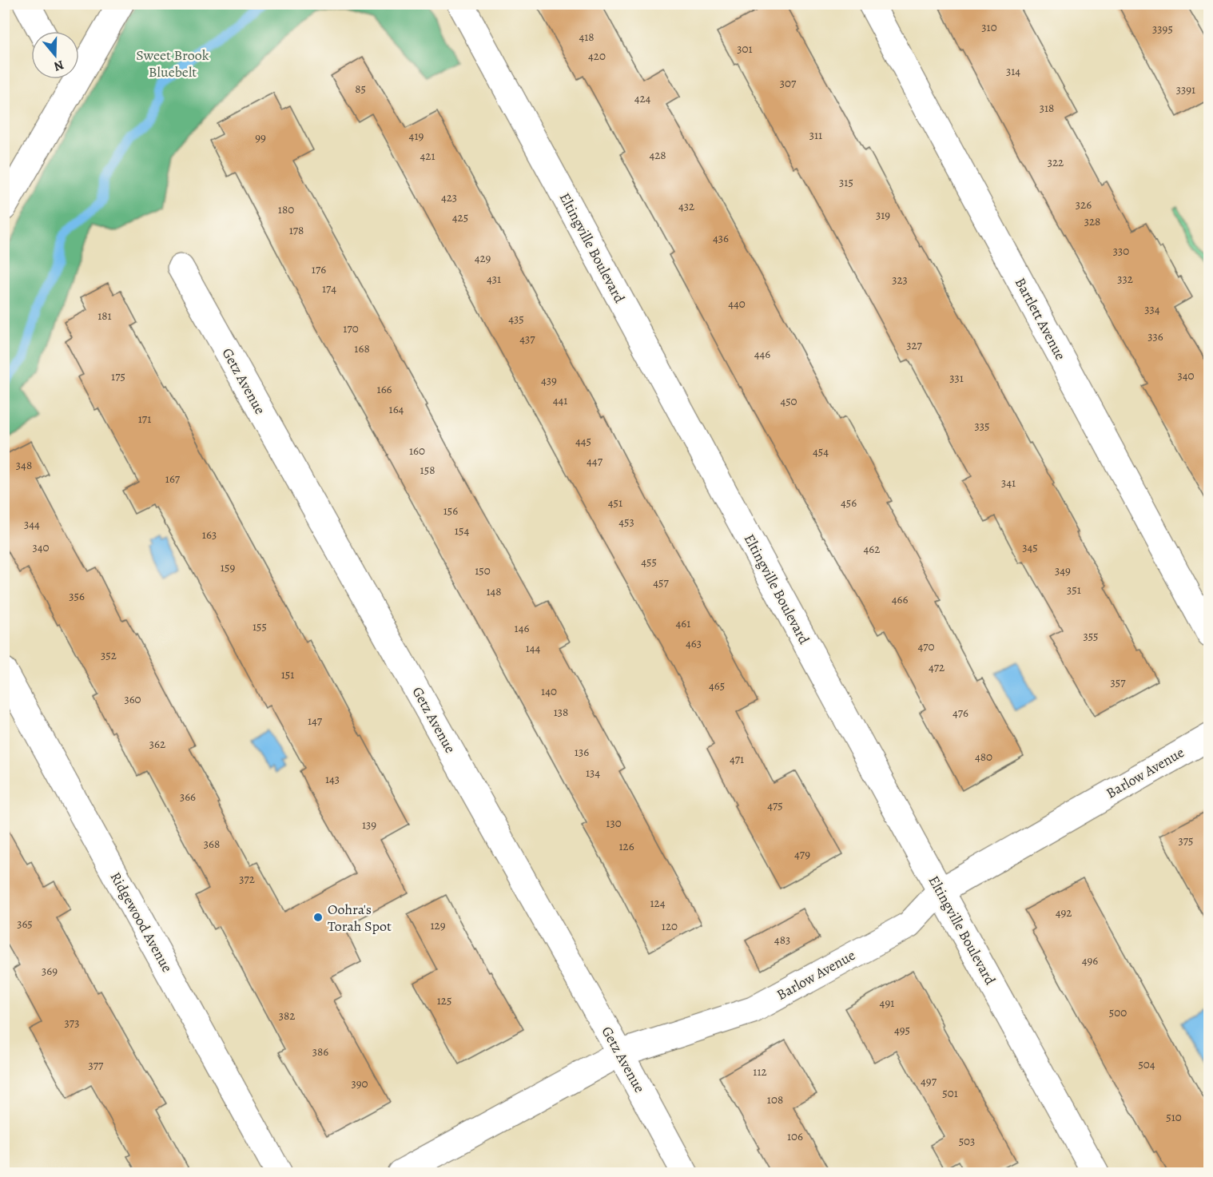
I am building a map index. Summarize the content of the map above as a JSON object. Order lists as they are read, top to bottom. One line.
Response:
{"streets":{"street":["Eltingville Boulevard","Bartlett Avenue","Getz Avenue","Barlow Avenue","Ridgewood Avenue"]},"crossings":[["Eltingville Boulevard","Barlow Avenue"],["Getz Avenue","Barlow Avenue"]],"parks":["Sweet Brook Bluebelt"],"places":["Oohra's Torah Spot"],"house_numbers":["310","3395","418","301","420","314","307","85","3391","424","318","311","419","99","428","421","322","315","423","326","432","180","319","425","328","178","436","330","429","176","431","332","323","174","440","334","181","435","170","336","437","327","168","446","340","175","331","439","166","441","450","164","171","335","445","160","454","447","348","158","167","341","451","456","156","453","344","154","163","340","345","462","455","159","150","349","457","351","148","356","466","461","155","146","355","463","470","144","352","472","151","357","465","140","360","138","476","147","362","136","480","471","134","143","366","475","130","139","375","368","126","479","372","124","492","365","129","120","483","496","369","125","491","500","382","373","495","386","504","377","112","497","390","501","108","510","106","503"],"north":"bottom"}
